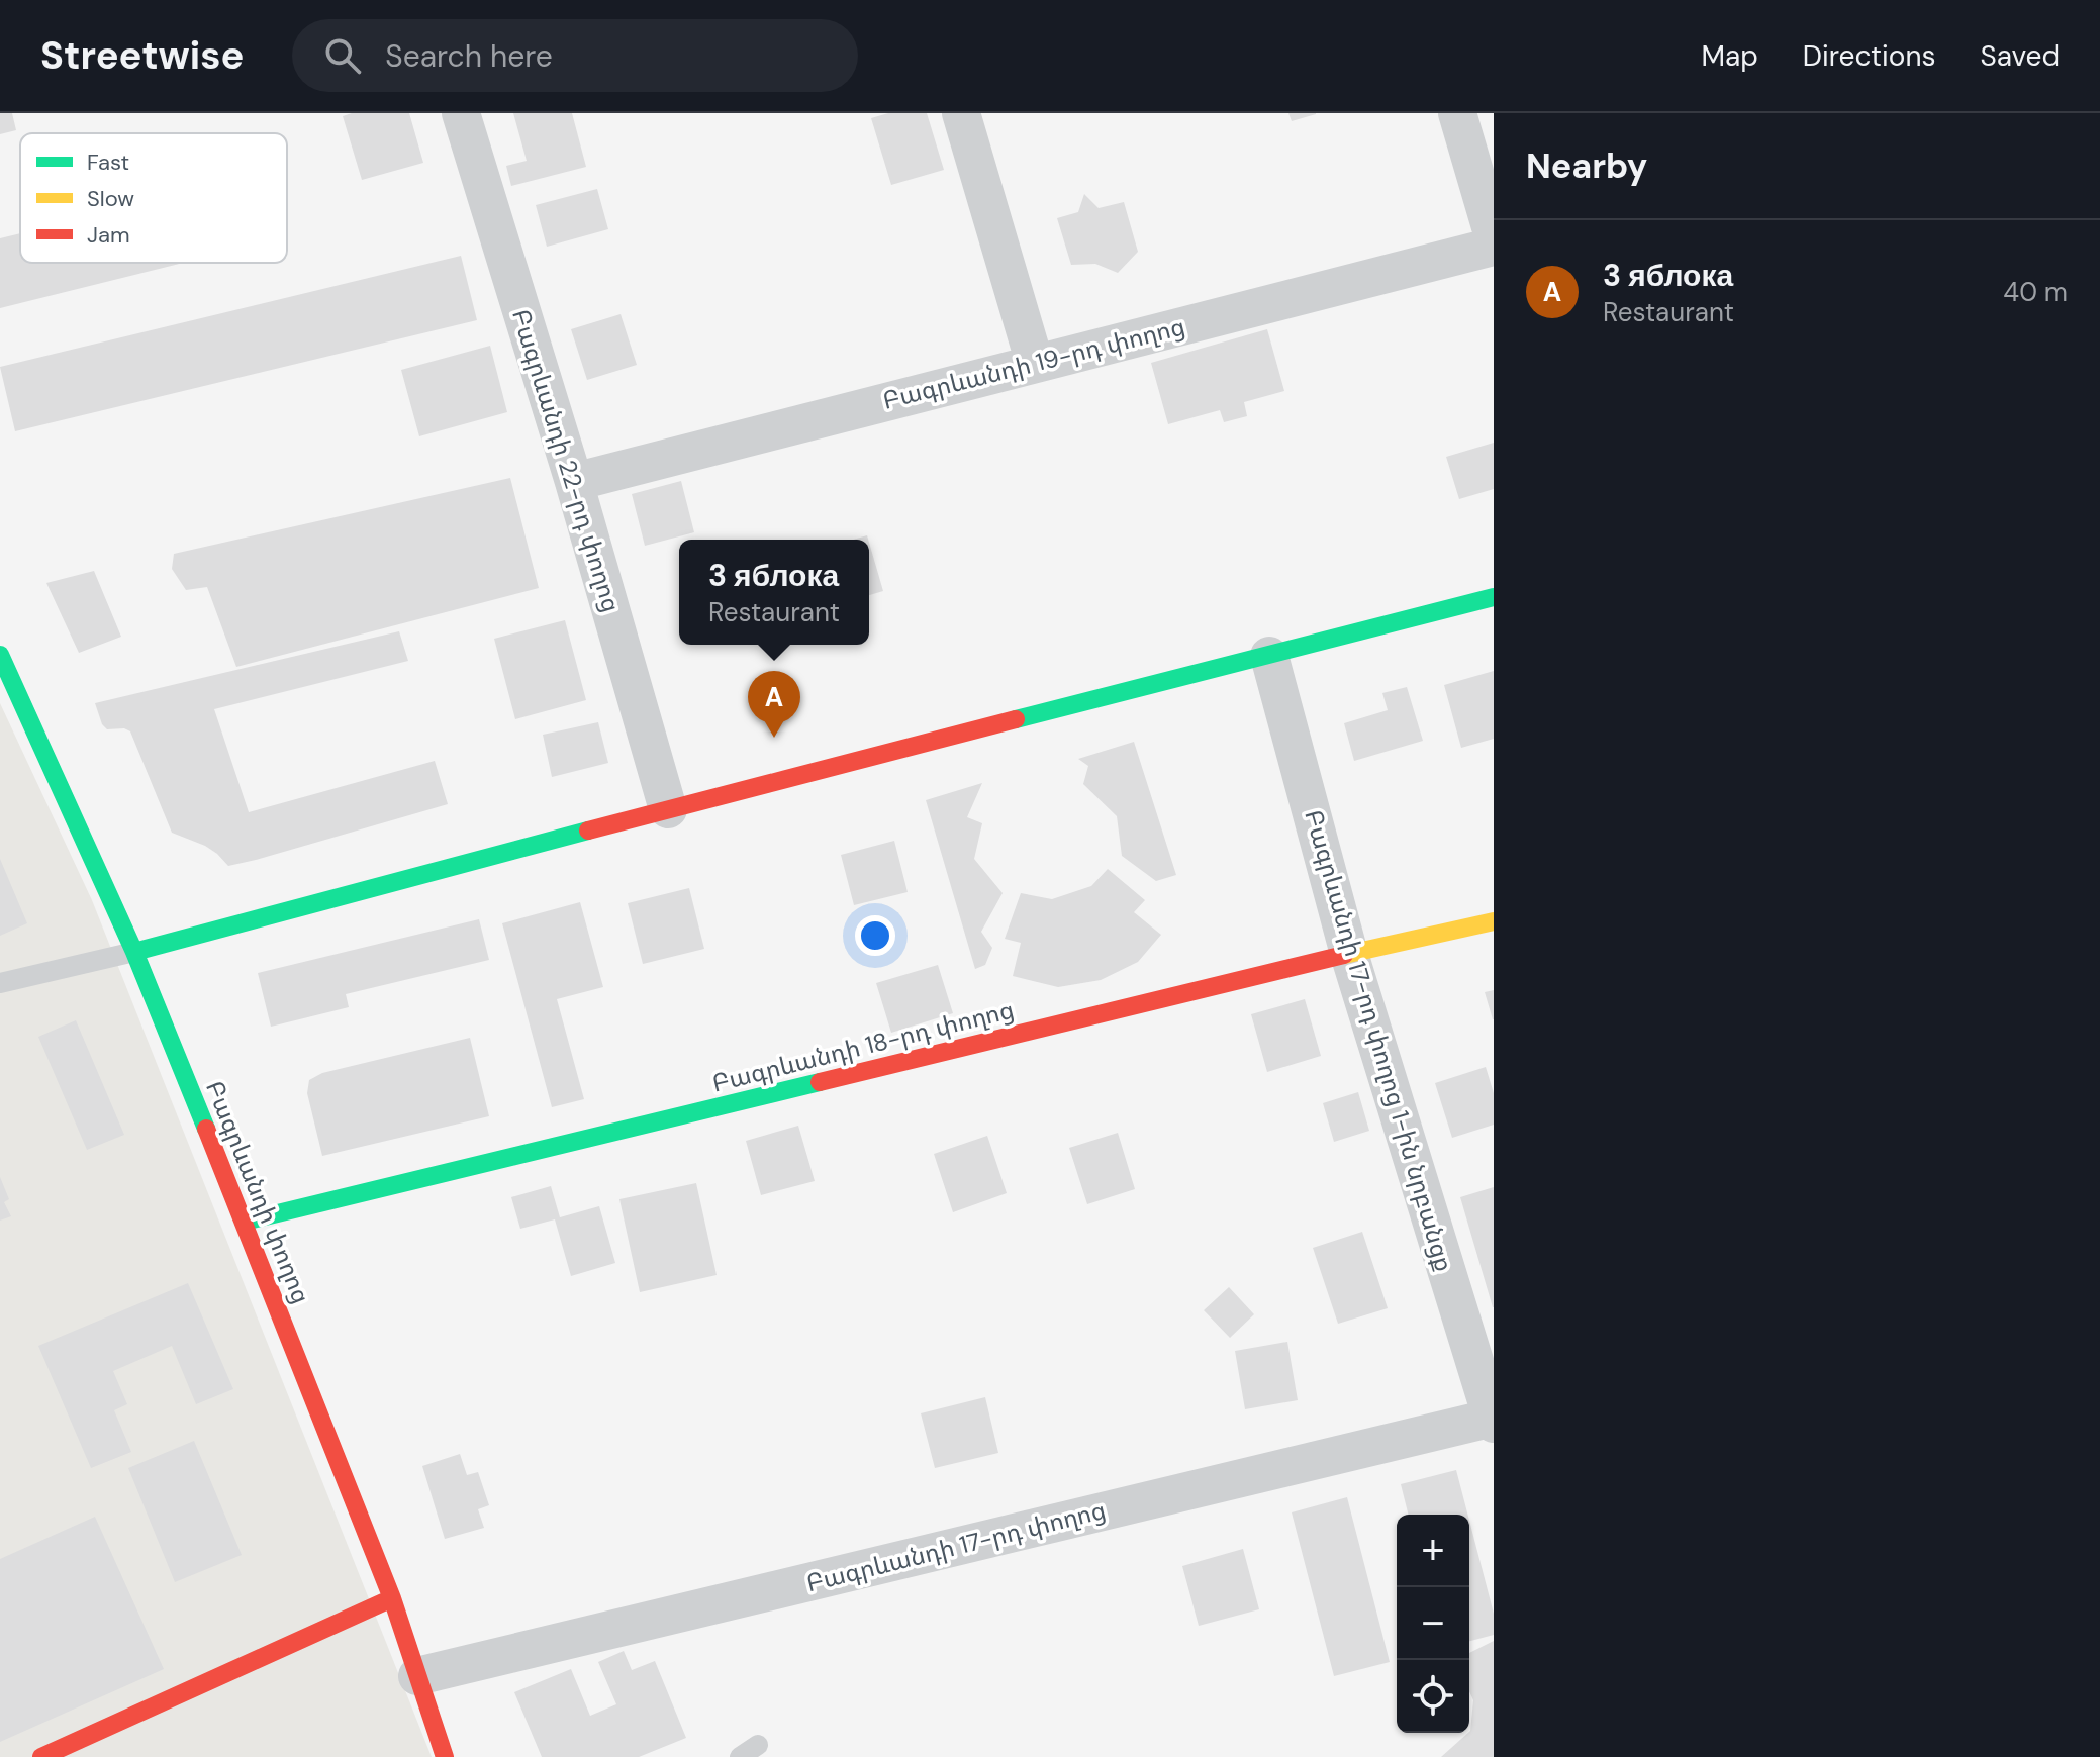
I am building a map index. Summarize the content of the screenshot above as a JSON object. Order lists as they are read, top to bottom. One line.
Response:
{"streets":{"street":["Բագրևանդի 19-րդ փողոց","Բագրևանդի 22-րդ փողոց","Բագրևանդի 17-րդ փողոց 1-ին նրբանցք","Բագրևանդի 18-րդ փողոց","Բագրևանդի փողոց","Բագրևանդի 17-րդ փողոց"]},"crossings":[["Բագրևանդի 19-րդ փողոց","Բագրևանդի 22-րդ փողոց"],["Բագրևանդի 17-րդ փողոց 1-ին նրբանցք","Բագրևանդի 18-րդ փողոց"],["Բագրևանդի 17-րդ փողոց 1-ին նրբանցք","Բագրևանդի 17-րդ փողոց"],["Բագրևանդի 18-րդ փողոց","Բագրևանդի փողոց"],["Բագրևանդի փողոց","Բագրևանդի 17-րդ փողոց"]],"legend":["Fast","Slow","Jam"],"page":{"header":"Streetwise","search":"Search here","nav":["Map","Directions","Saved"],"heading":"Nearby","list":[{"mark":"A","name":"3 яблока","note":"Restaurant","value":"40 m"}],"popup":["3 яблока","Restaurant"],"pins":"A","map_buttons":["+","−"]}}
